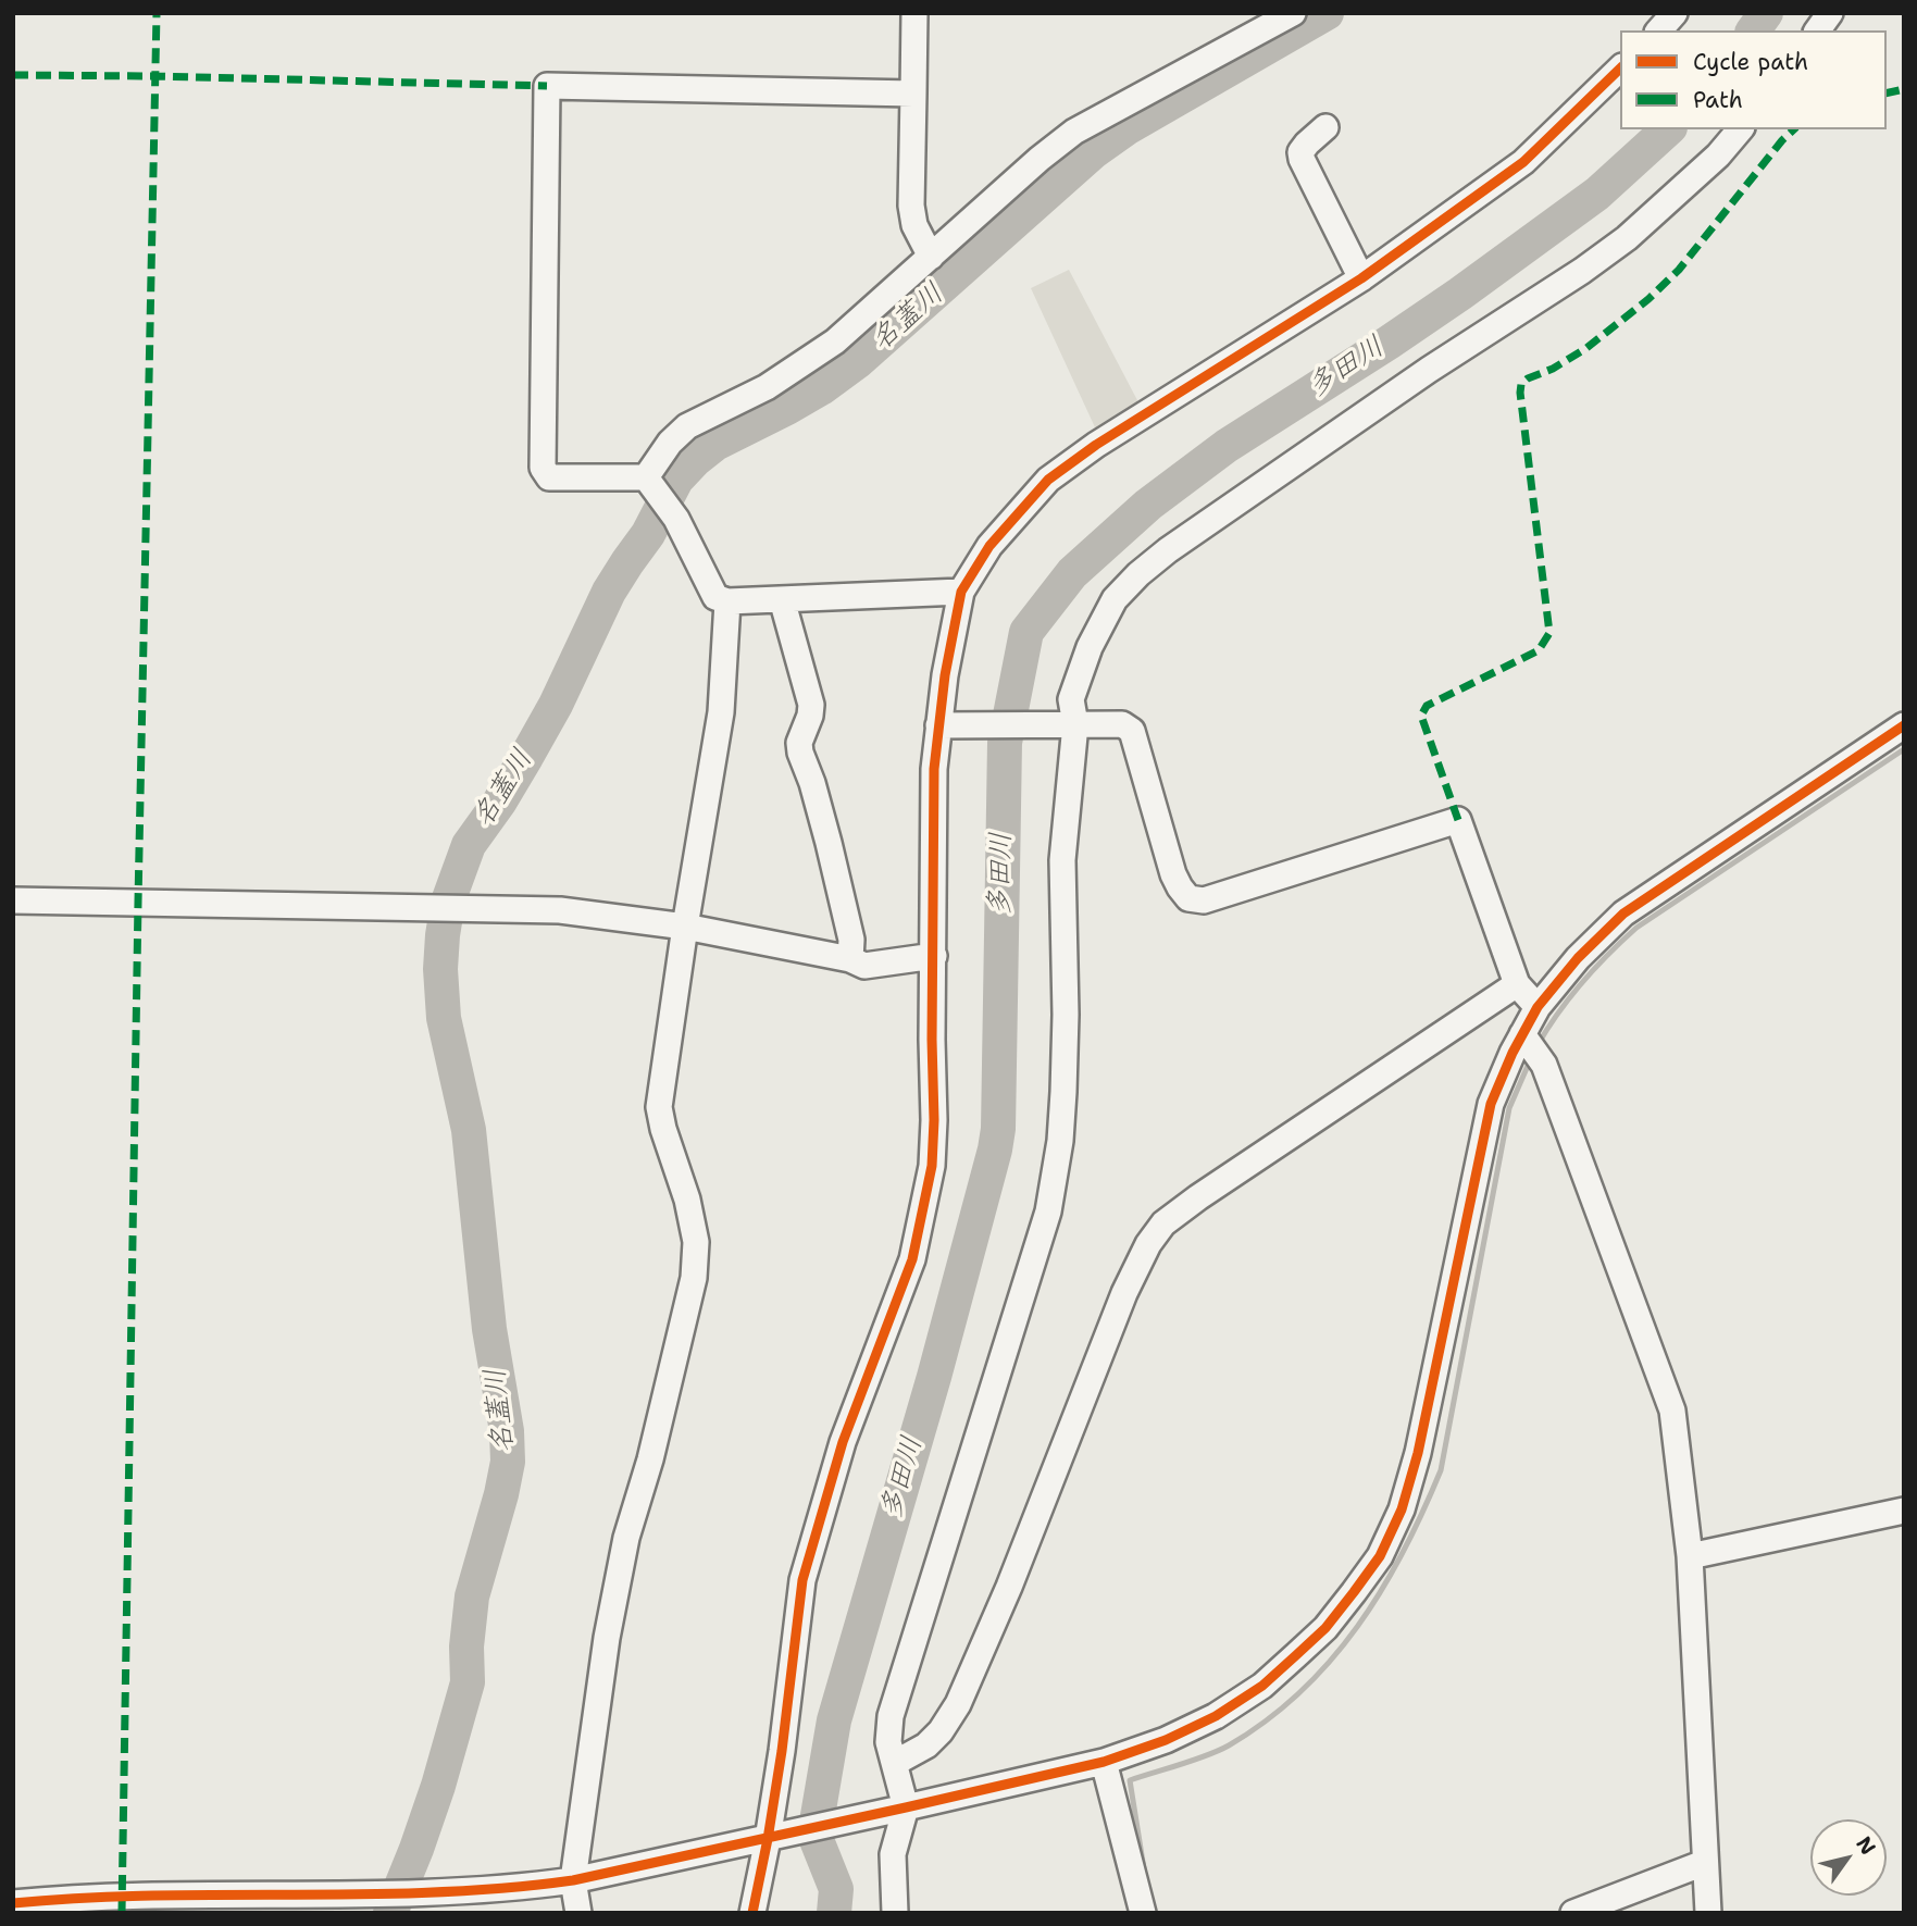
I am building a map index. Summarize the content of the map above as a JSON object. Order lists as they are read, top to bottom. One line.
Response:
{"water":["名蓋川","多田川"],"legend":["Cycle path","Path"],"north":"top right"}
